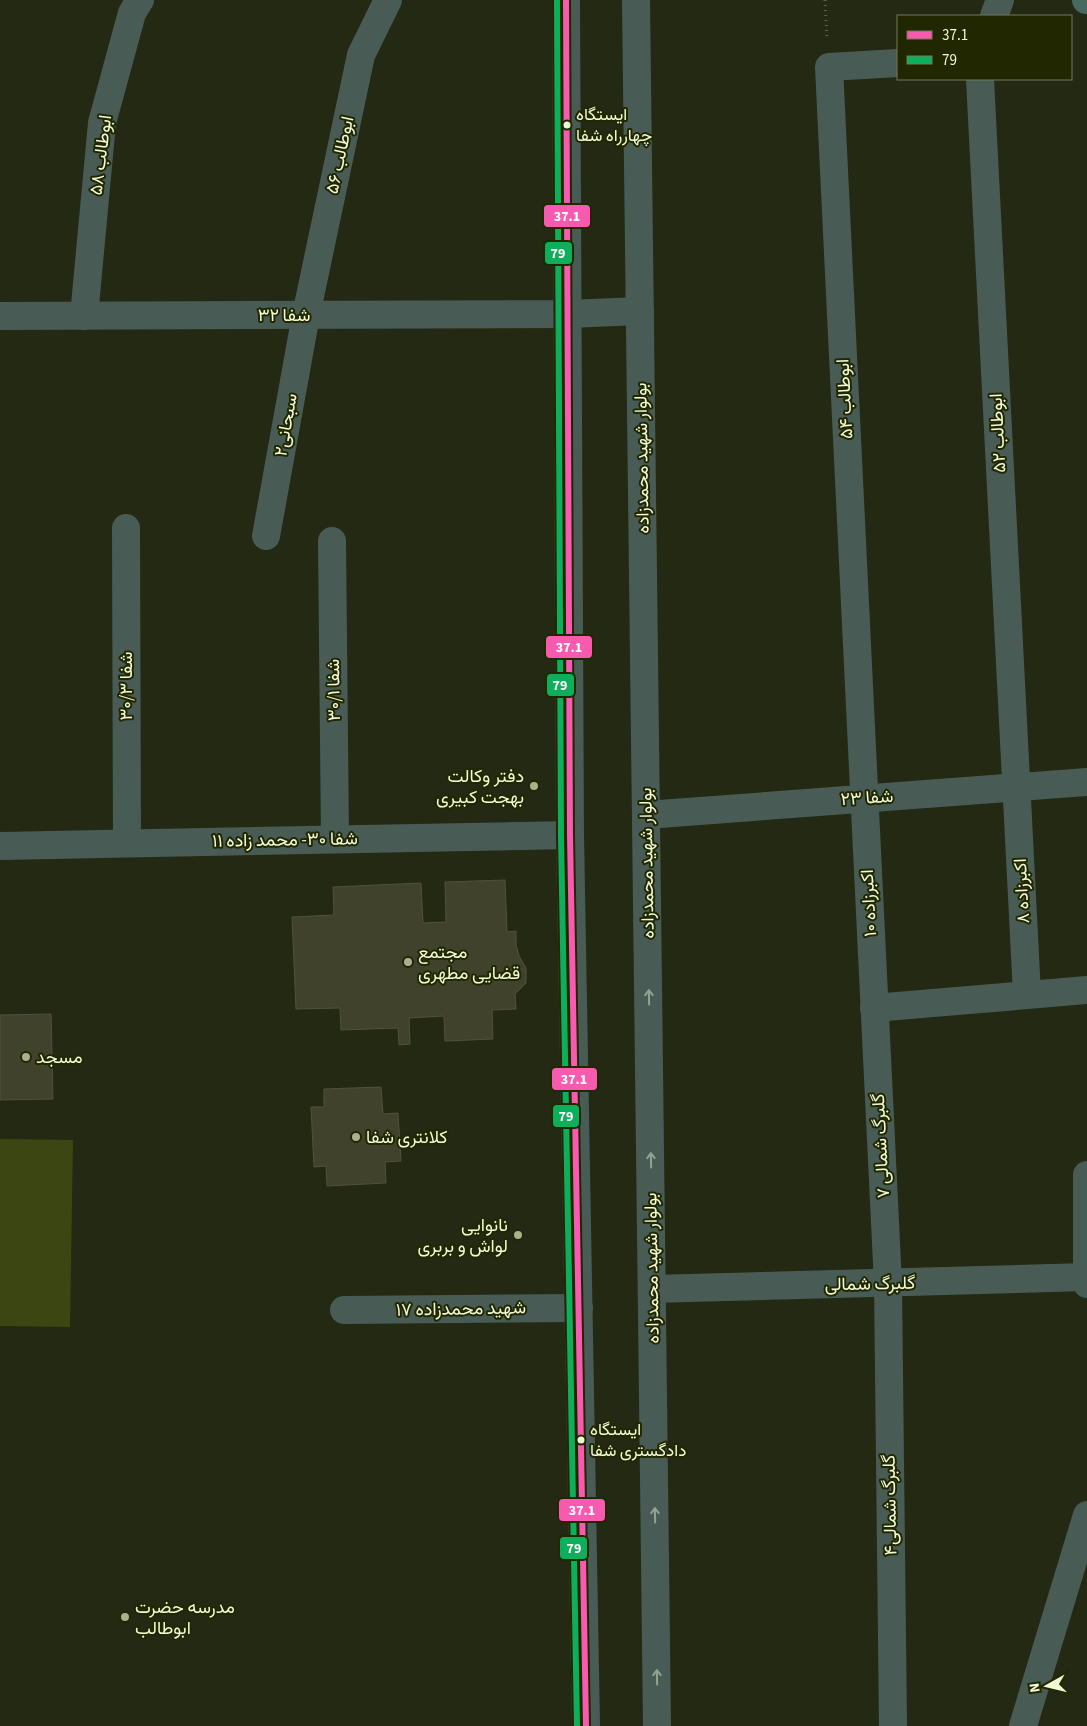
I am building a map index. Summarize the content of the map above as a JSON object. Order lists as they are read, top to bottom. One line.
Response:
{"streets":{"street":["ابوطالب ۵۸","ابوطالب ۵۶","شفا ۳۲","ابوطالب ۵۴","سبحانی۲","ابوطالب ۵۲","بولوار شهید محمدزاده","۳۰/۳ شفا","شفا ۳۰/۱","شفا ۲۳","شفا ۳۰- محمد زاده ۱۱","اکبرزاده ۸","اکبرزاده ۱۰","گلبرگ شمالی ۷","گلبرگ شمالی","شهید محمدزاده ۱۷","گلبرگ شمالی۴"]},"crossings":[["ابوطالب ۵۸","شفا ۳۲"],["ابوطالب ۵۶","شفا ۳۲"],["ابوطالب ۵۶","سبحانی۲"],["شفا ۳۲","سبحانی۲"],["شفا ۳۲","بولوار شهید محمدزاده"],["ابوطالب ۵۴","شفا ۲۳"],["ابوطالب ۵۴","اکبرزاده ۱۰"],["ابوطالب ۵۲","شفا ۲۳"],["ابوطالب ۵۲","اکبرزاده ۸"],["بولوار شهید محمدزاده","شفا ۲۳"],["بولوار شهید محمدزاده","گلبرگ شمالی"],["۳۰/۳ شفا","شفا ۳۰- محمد زاده ۱۱"],["شفا ۳۰/۱","شفا ۳۰- محمد زاده ۱۱"],["شفا ۲۳","اکبرزاده ۸"],["شفا ۲۳","اکبرزاده ۱۰"],["اکبرزاده ۱۰","گلبرگ شمالی ۷"],["گلبرگ شمالی ۷","گلبرگ شمالی"],["گلبرگ شمالی ۷","گلبرگ شمالی۴"],["گلبرگ شمالی","گلبرگ شمالی۴"]],"places":["ایستگاه چهارراه شفا","دفتر وکالت بهجت کبیری","مجتمع قضایی مطهری","مسجد","کلانتری شفا","نانوایی لواش و بربری","ایستگاه دادگستری شفا","مدرسه حضرت ابوطالب"],"lines":["transit line 37.1","transit line 79"],"legend":["37.1","79"],"north":"left"}
